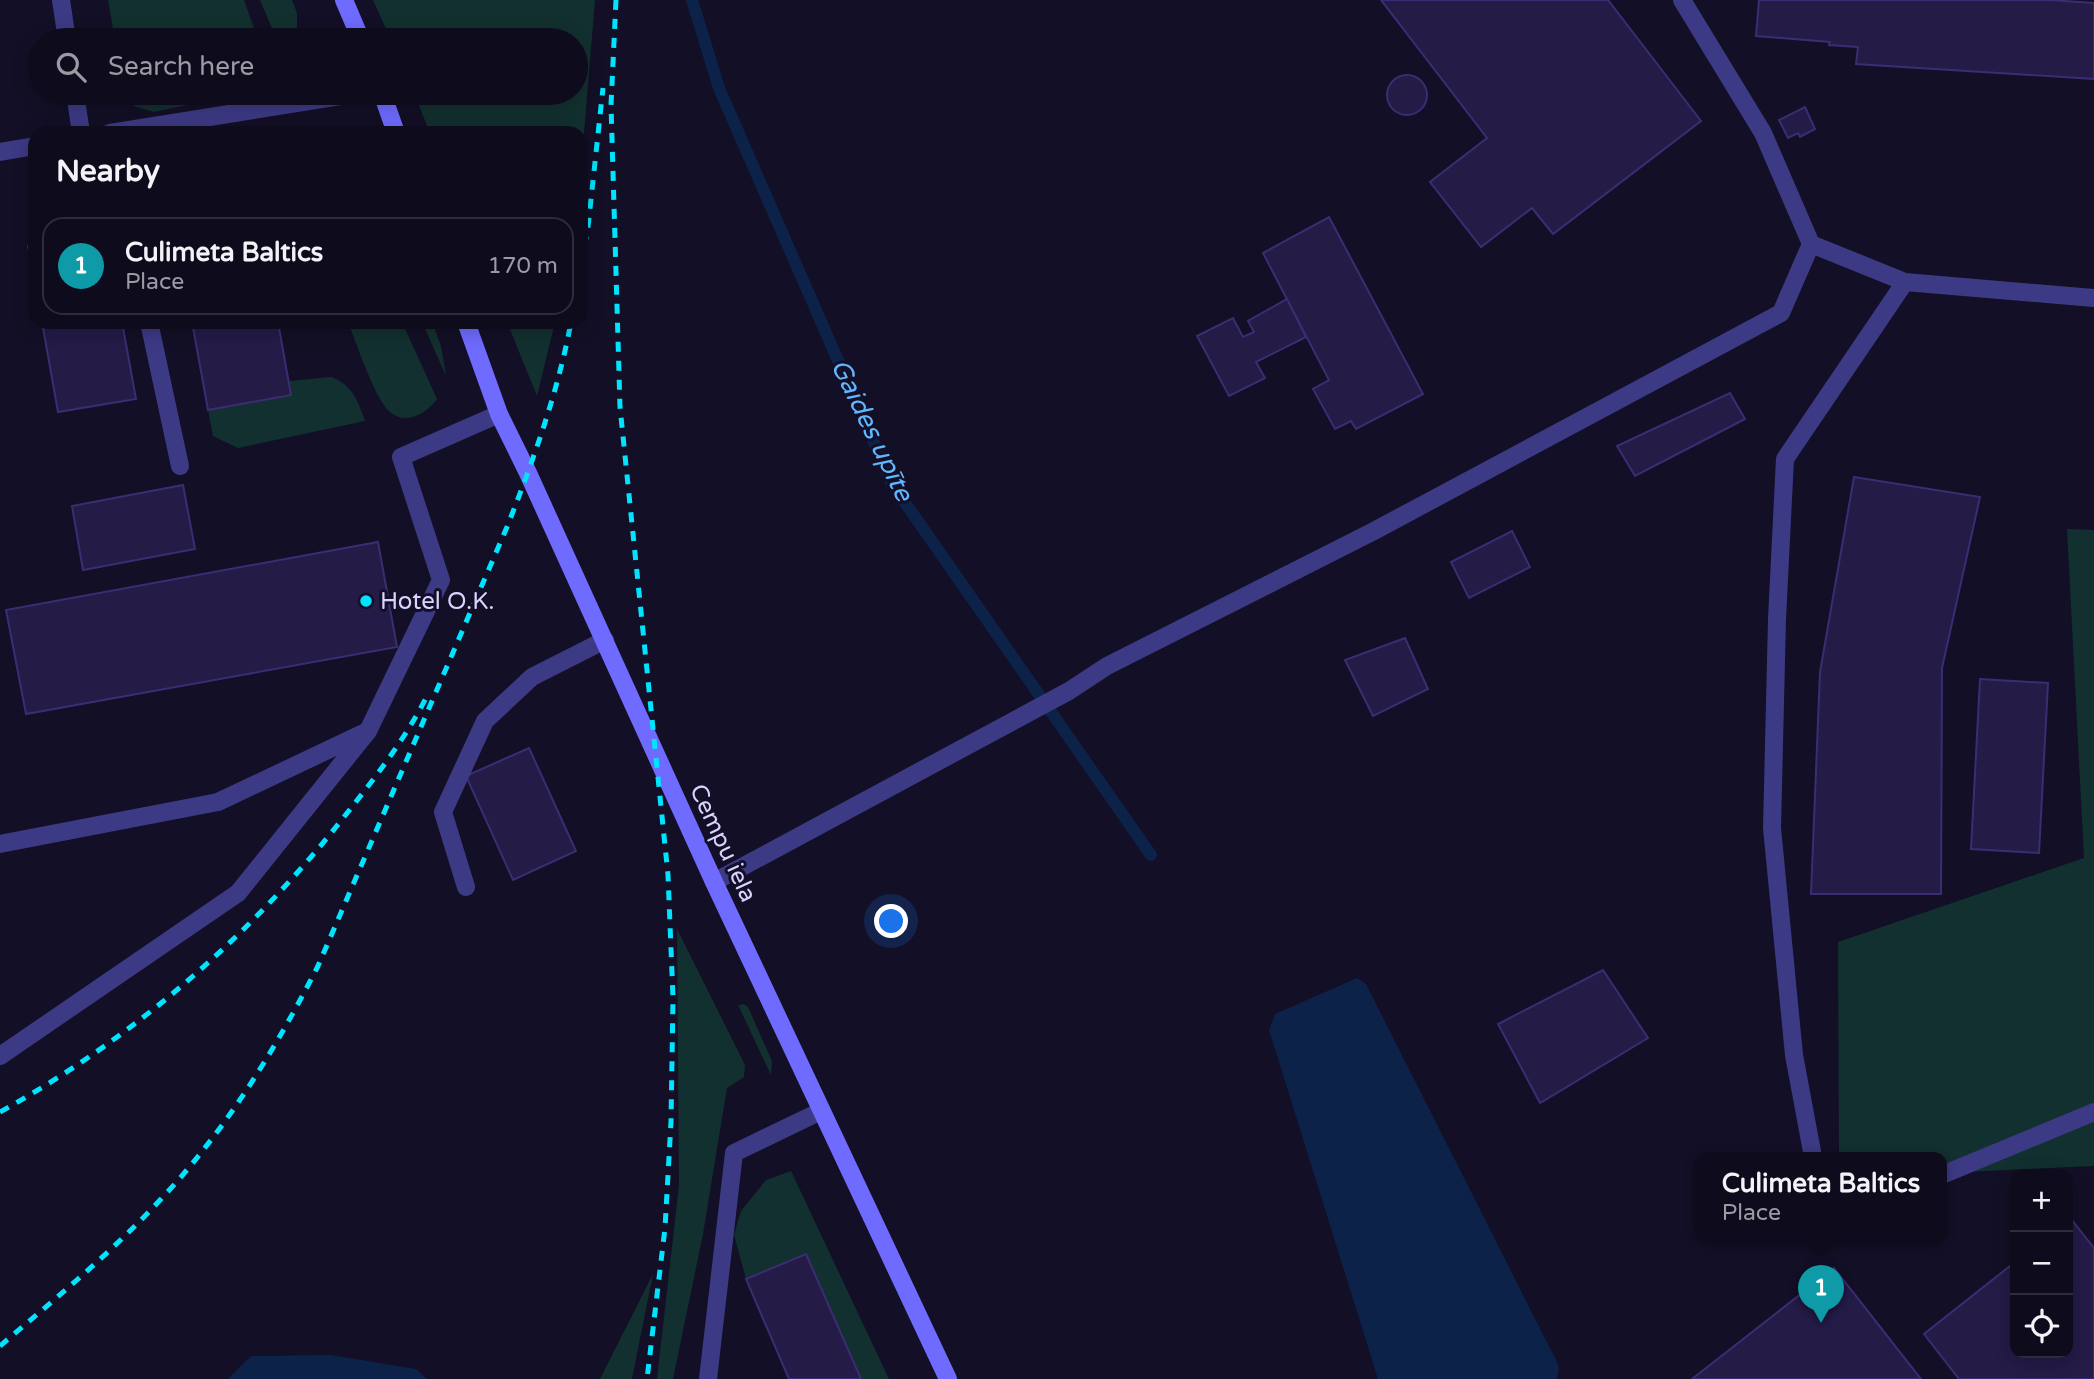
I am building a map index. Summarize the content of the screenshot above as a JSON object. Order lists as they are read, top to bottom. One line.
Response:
{"streets":{"main road":["Cempu iela"]},"water":["Gaides upīte"],"places":["Hotel O.K."],"page":{"search":"Search here","heading":"Nearby","list":[{"mark":"1","name":"Culimeta Baltics","note":"Place","value":"170 m"}],"popup":["Culimeta Baltics","Place"],"map_buttons":["+","−"],"pins":"1"}}
